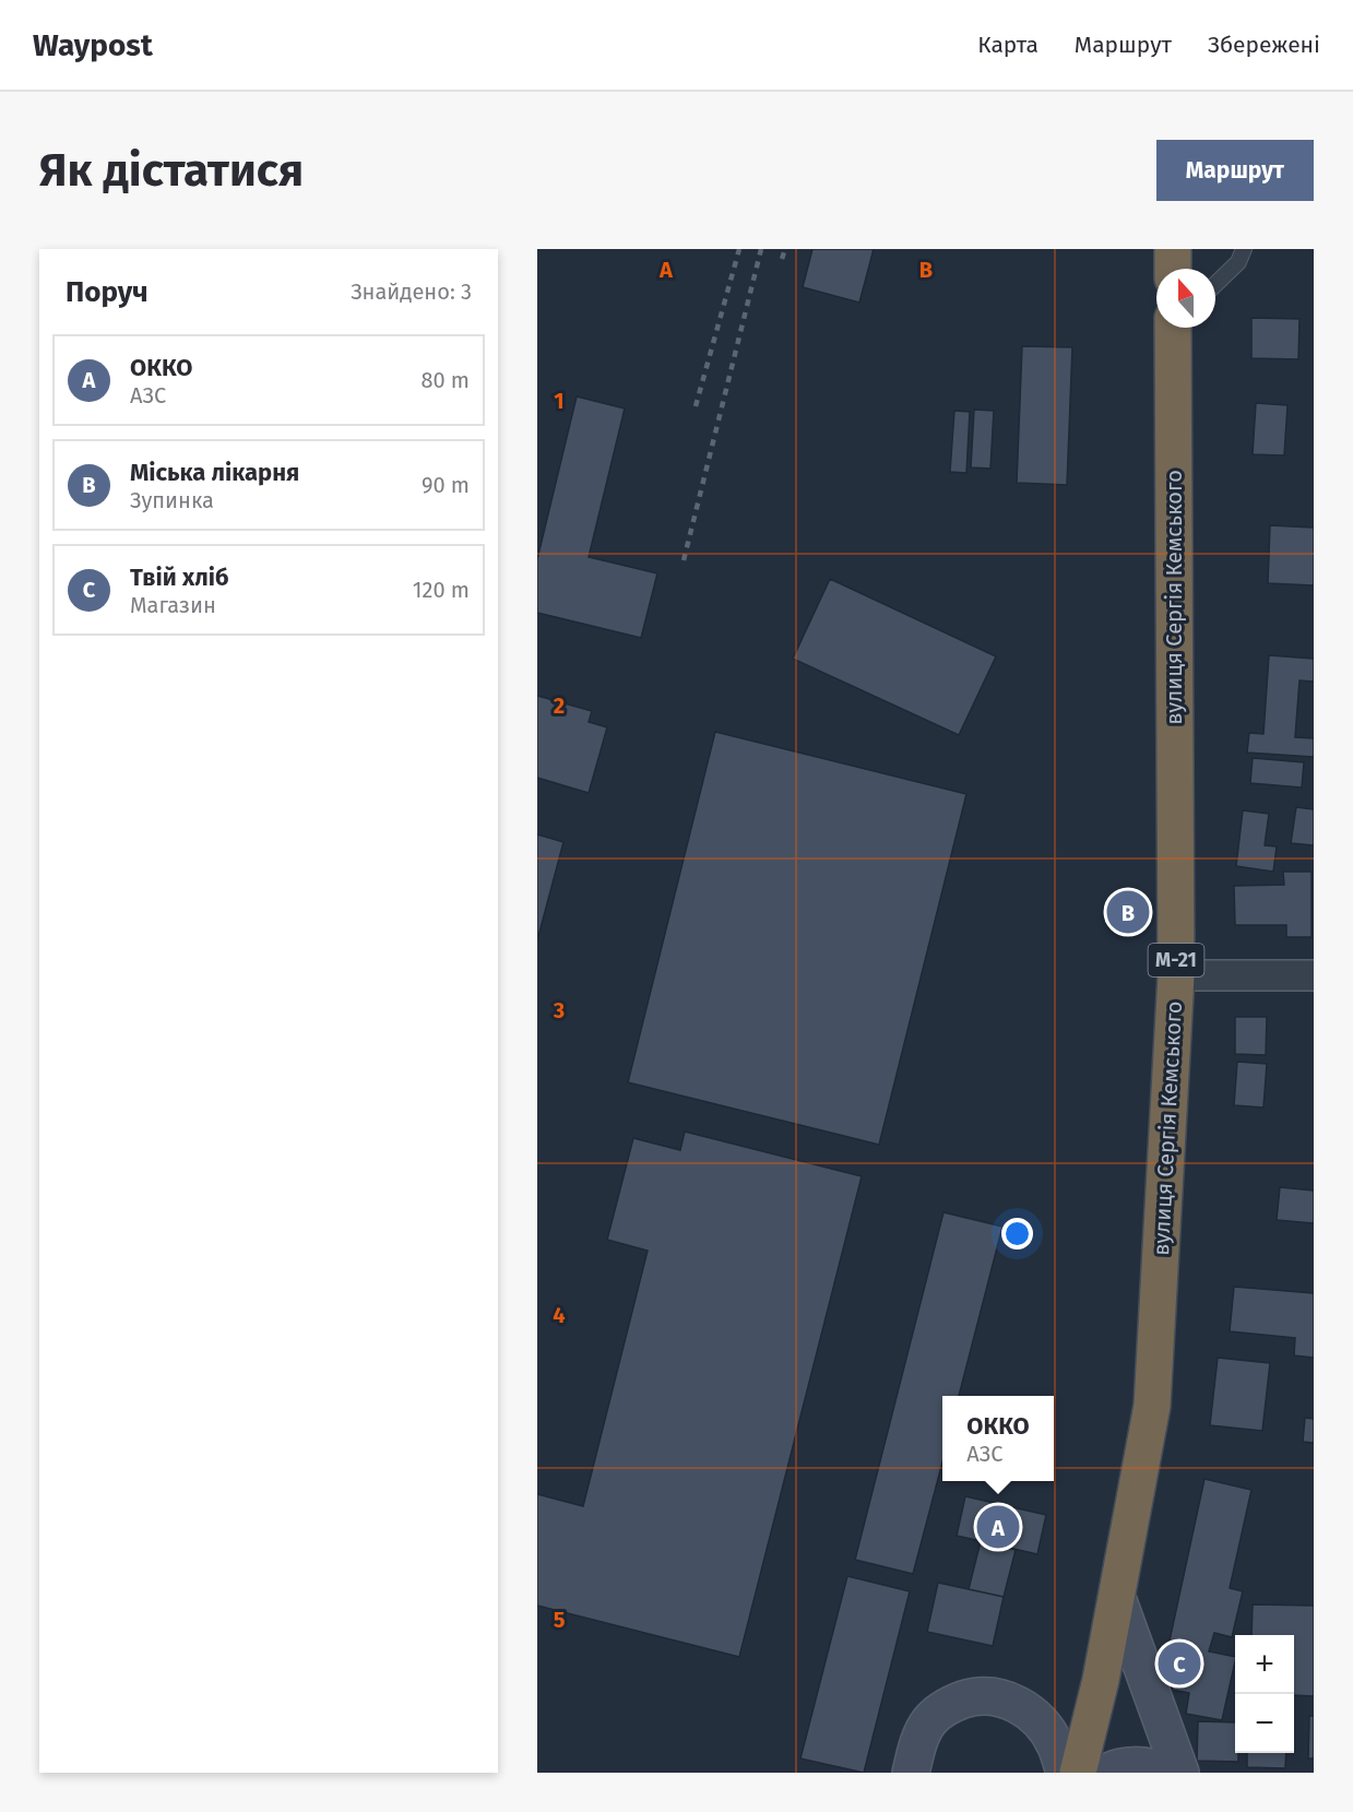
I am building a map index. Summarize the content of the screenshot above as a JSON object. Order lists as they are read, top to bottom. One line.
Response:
{"streets":{"highway":["вулиця Сергія Кемського","М-21"]},"north":"top","page":{"header":"Waypost","nav":["Карта","Маршрут","Збережені"],"buttons":"Маршрут","title":"Як дістатися","heading":["Поруч","Знайдено: 3"],"list":[{"mark":"A","name":"ОККО","note":"АЗС","value":"80 m"},{"mark":"B","name":"Міська лікарня","note":"Зупинка","value":"90 m"},{"mark":"C","name":"Твій хліб","note":"Магазин","value":"120 m"}],"pins":["B","A","C"],"popup":["ОККО","АЗС"],"map_buttons":["+","−"]},"grid":{"columns":["A","B"],"rows":["1","2","3","4","5"]}}
